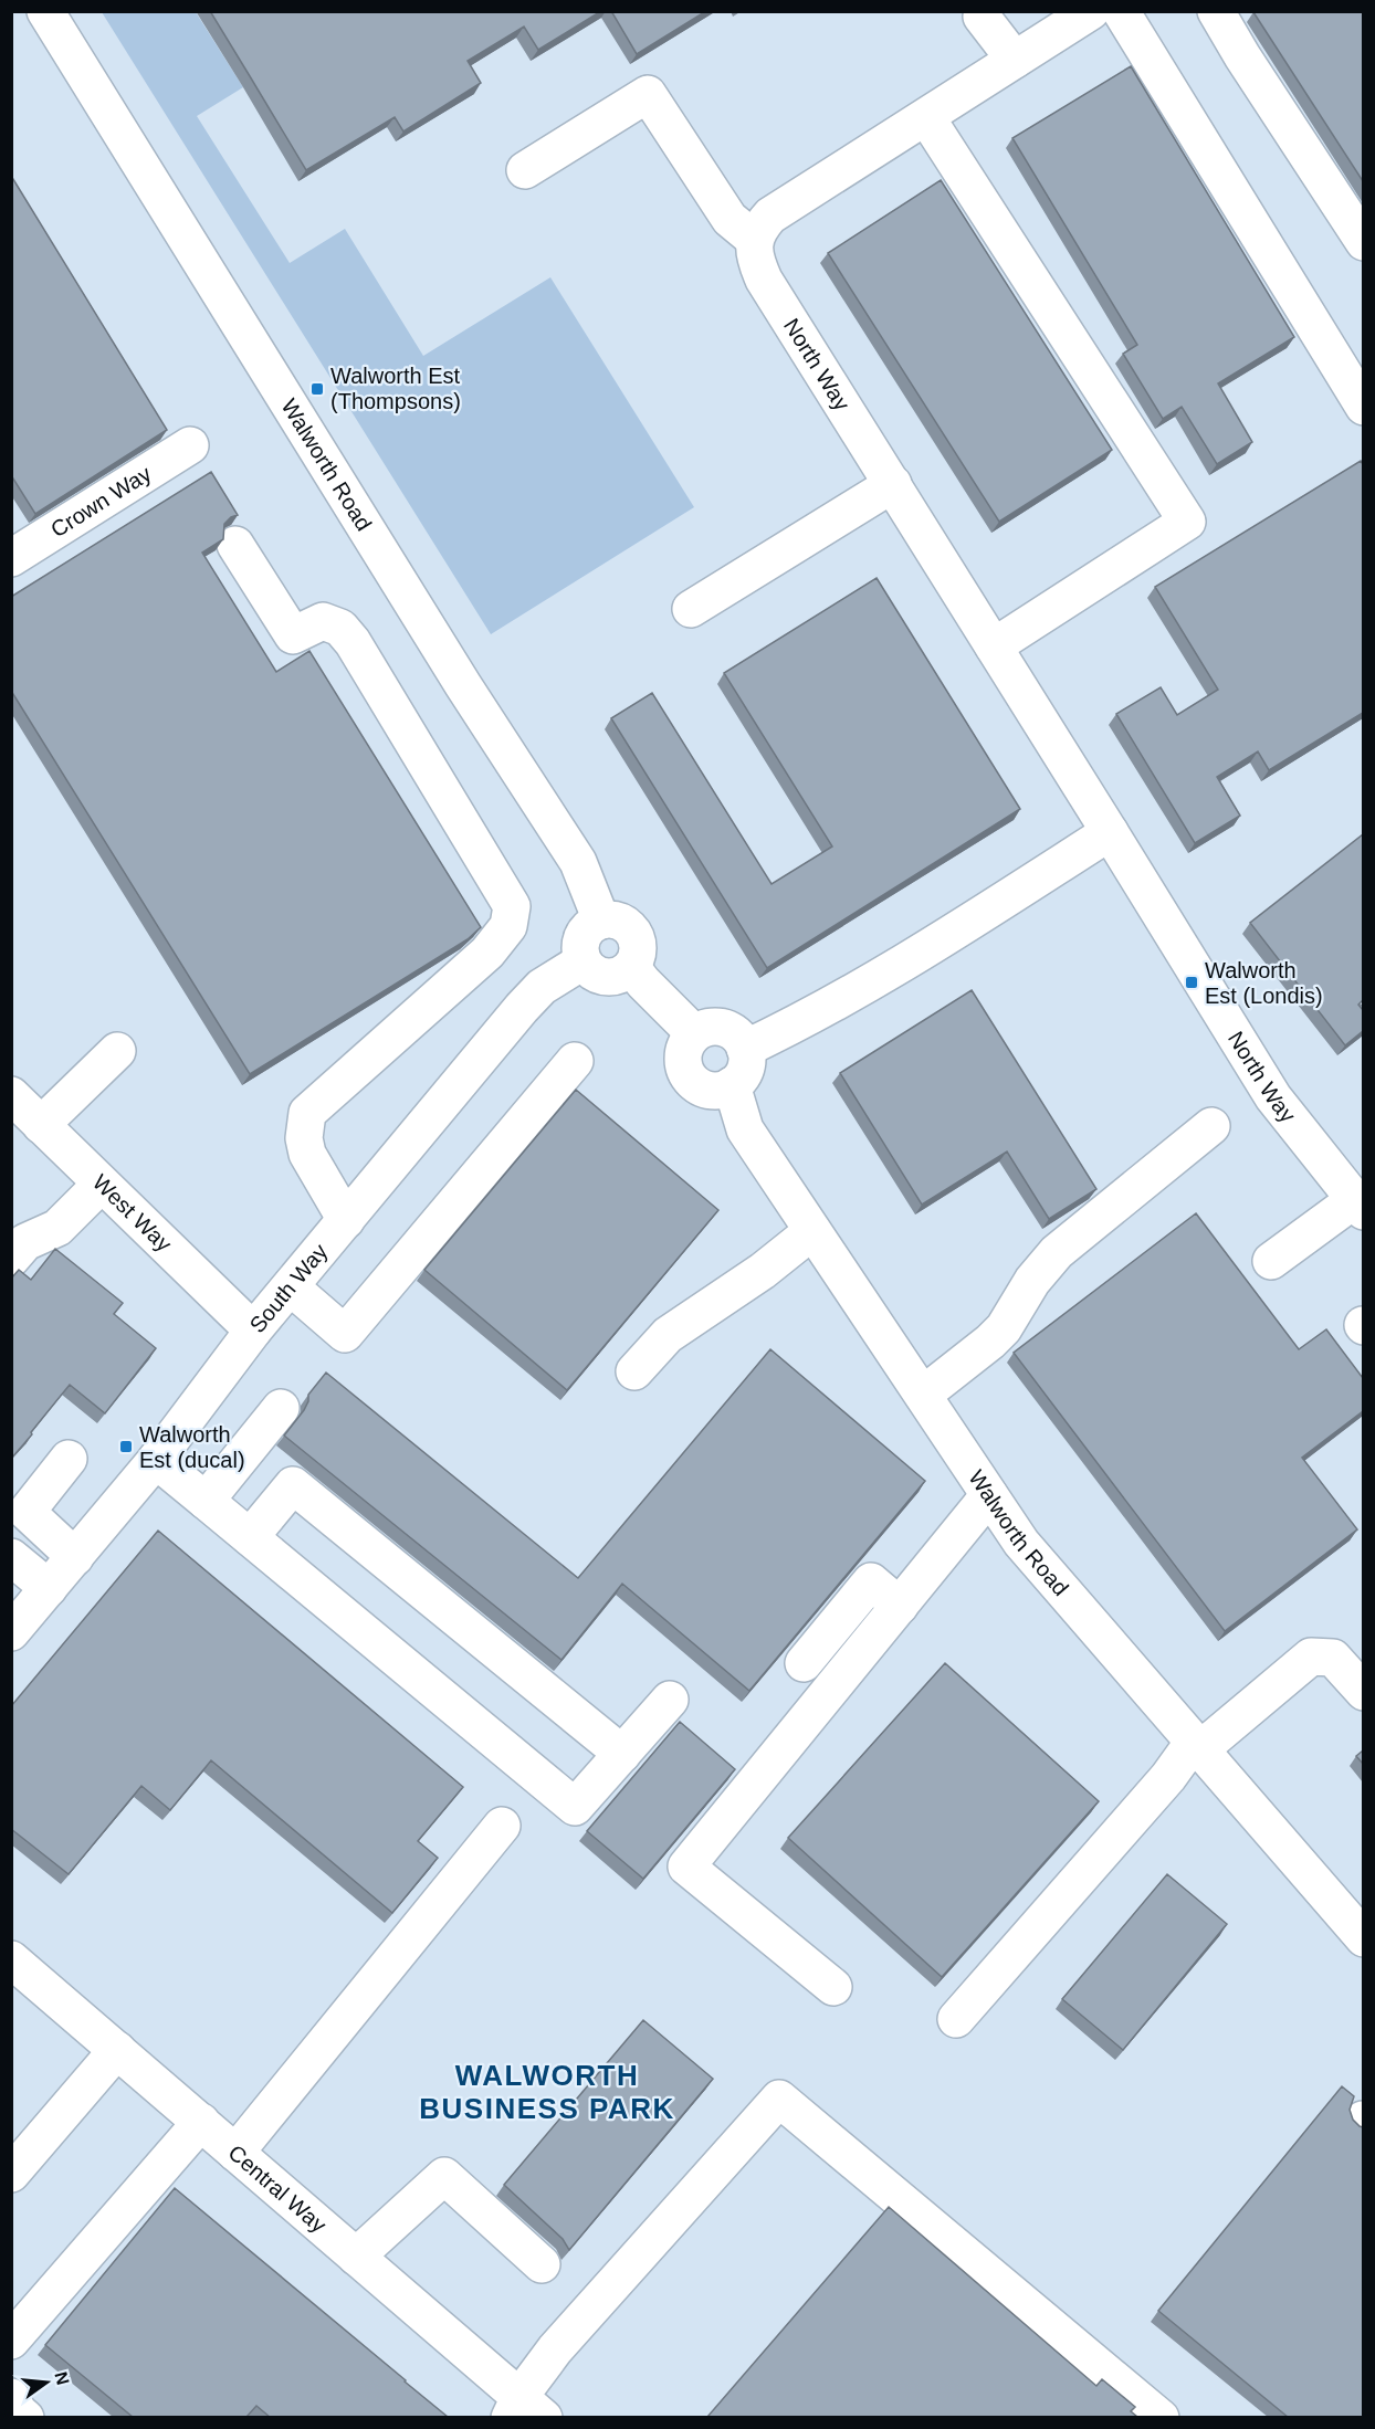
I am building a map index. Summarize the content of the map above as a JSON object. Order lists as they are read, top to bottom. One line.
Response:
{"streets":{"street":["North Way","Walworth Road","Crown Way","West Way","South Way","Central Way"]},"crossings":[["Walworth Road","South Way"],["West Way","South Way"]],"districts":["WALWORTH BUSINESS PARK"],"places":{"transit":["Walworth Est (Thompsons)","Walworth Est (Londis)","Walworth Est (ducal)"]},"north":"right"}
